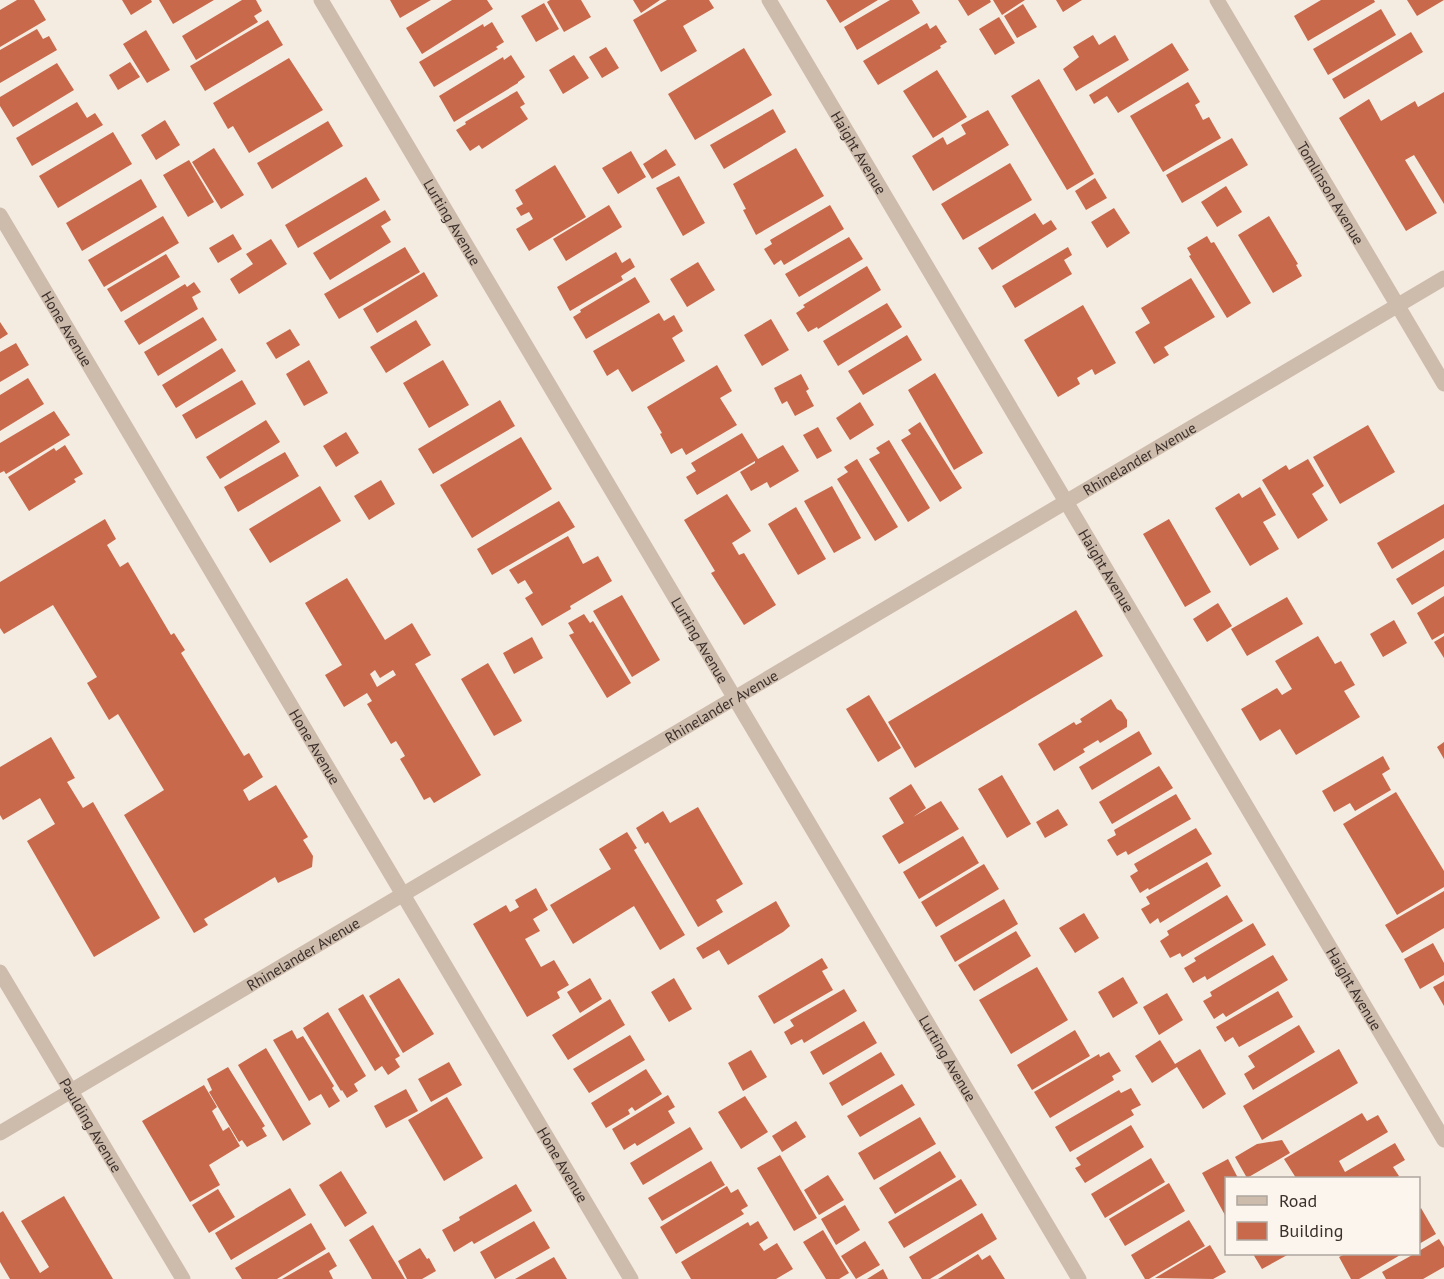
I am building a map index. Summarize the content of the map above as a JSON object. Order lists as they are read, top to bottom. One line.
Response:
{"streets":{"street":["Haight Avenue","Tomlinson Avenue","Lurting Avenue","Hone Avenue","Rhinelander Avenue","Paulding Avenue"]},"crossings":[["Haight Avenue","Rhinelander Avenue"],["Tomlinson Avenue","Rhinelander Avenue"],["Lurting Avenue","Rhinelander Avenue"],["Hone Avenue","Rhinelander Avenue"],["Rhinelander Avenue","Paulding Avenue"]],"legend":["Road","Building"]}
